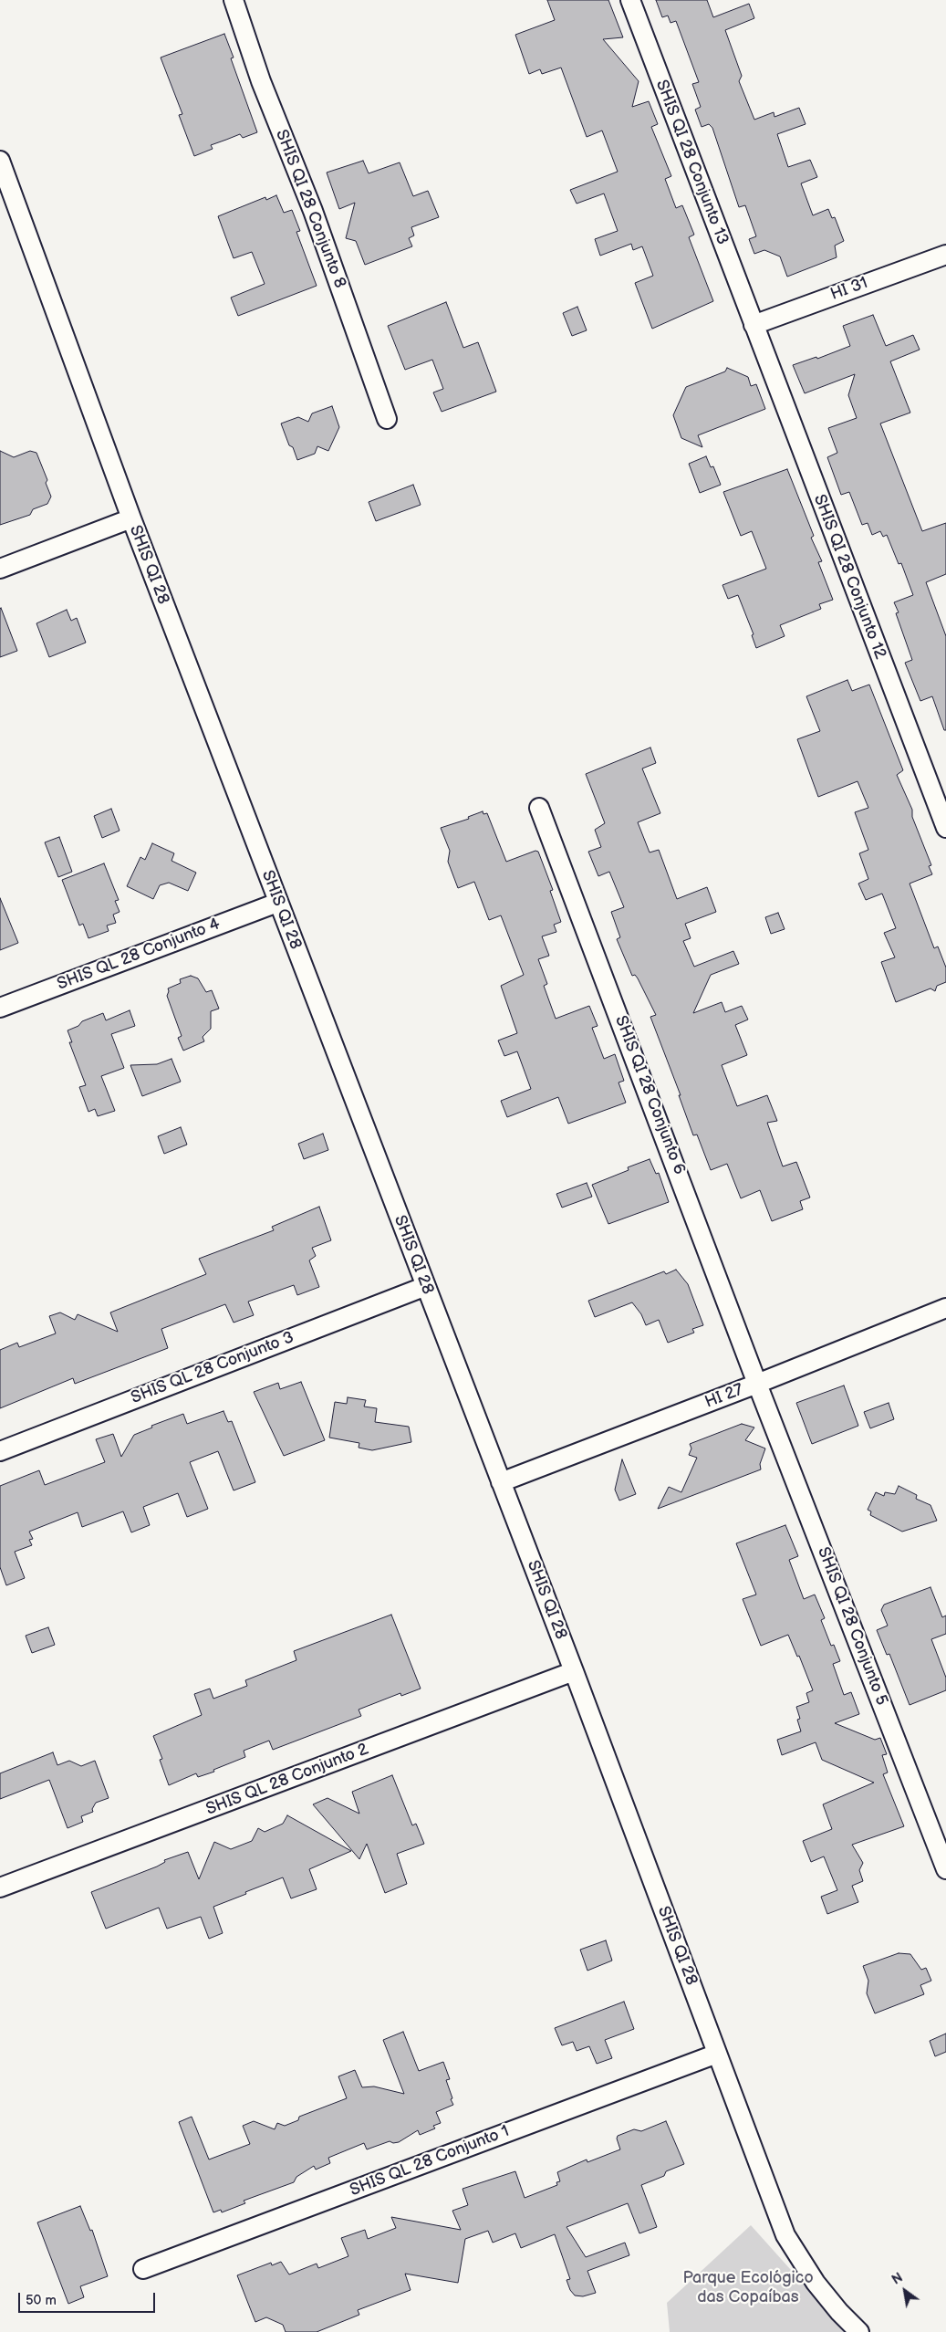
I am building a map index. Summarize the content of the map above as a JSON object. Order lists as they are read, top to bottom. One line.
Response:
{"streets":{"street":["SHIS QI 28 Conjunto 13","SHIS QI 28 Conjunto 8","HI 31","SHIS QI 28","SHIS QI 28 Conjunto 12","SHIS QL 28 Conjunto 4","SHIS QI 28 Conjunto 6","SHIS QL 28 Conjunto 3","HI 27","SHIS QI 28 Conjunto 5","SHIS QL 28 Conjunto 2","SHIS QL 28 Conjunto 1"]},"crossings":[["SHIS QI 28 Conjunto 13","HI 31"],["SHIS QI 28 Conjunto 13","SHIS QI 28 Conjunto 12"],["HI 31","SHIS QI 28 Conjunto 12"],["SHIS QI 28","SHIS QL 28 Conjunto 4"],["SHIS QI 28","SHIS QL 28 Conjunto 3"],["SHIS QI 28","HI 27"],["SHIS QI 28","SHIS QL 28 Conjunto 2"],["SHIS QI 28","SHIS QL 28 Conjunto 1"],["SHIS QI 28 Conjunto 6","HI 27"],["SHIS QI 28 Conjunto 6","SHIS QI 28 Conjunto 5"],["HI 27","SHIS QI 28 Conjunto 5"]],"parks":["Parque Ecológico das Copaíbas"],"scale_bar":"50 m","north":"top left"}
